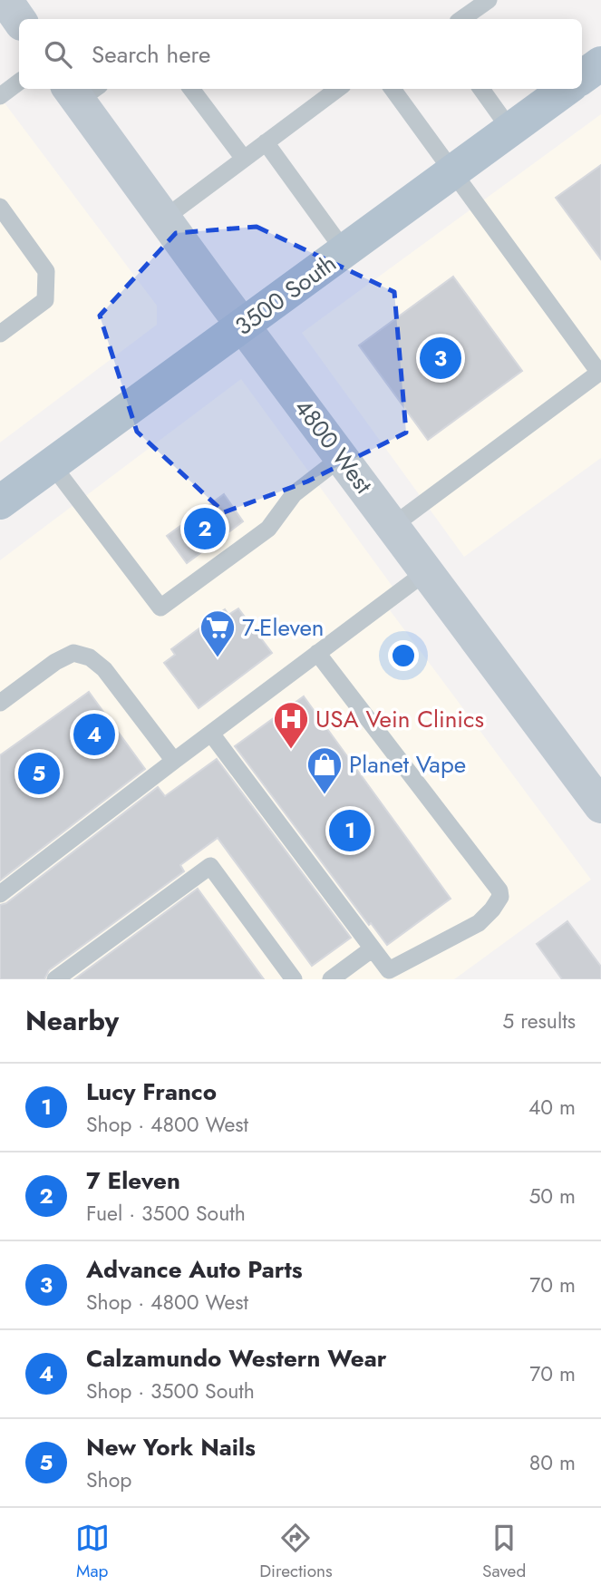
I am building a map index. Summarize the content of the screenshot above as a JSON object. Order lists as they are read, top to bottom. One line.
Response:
{"streets":{"main road":["3500 South","4800 West"]},"crossings":[["3500 South","4800 West"]],"places":{"supermarket":["7-Eleven"],"hospital":["USA Vein Clinics"],"shop":["Planet Vape"]},"page":{"search":"Search here","pins":["3","2","4","5","1"],"heading":["Nearby","5 results"],"list":[{"mark":"1","name":"Lucy Franco","note":"Shop · 4800 West","value":"40 m"},{"mark":"2","name":"7 Eleven","note":"Fuel · 3500 South","value":"50 m"},{"mark":"3","name":"Advance Auto Parts","note":"Shop · 4800 West","value":"70 m"},{"mark":"4","name":"Calzamundo Western Wear","note":"Shop · 3500 South","value":"70 m"},{"mark":"5","name":"New York Nails","note":"Shop","value":"80 m"}],"nav":["Map","Directions","Saved"]}}
